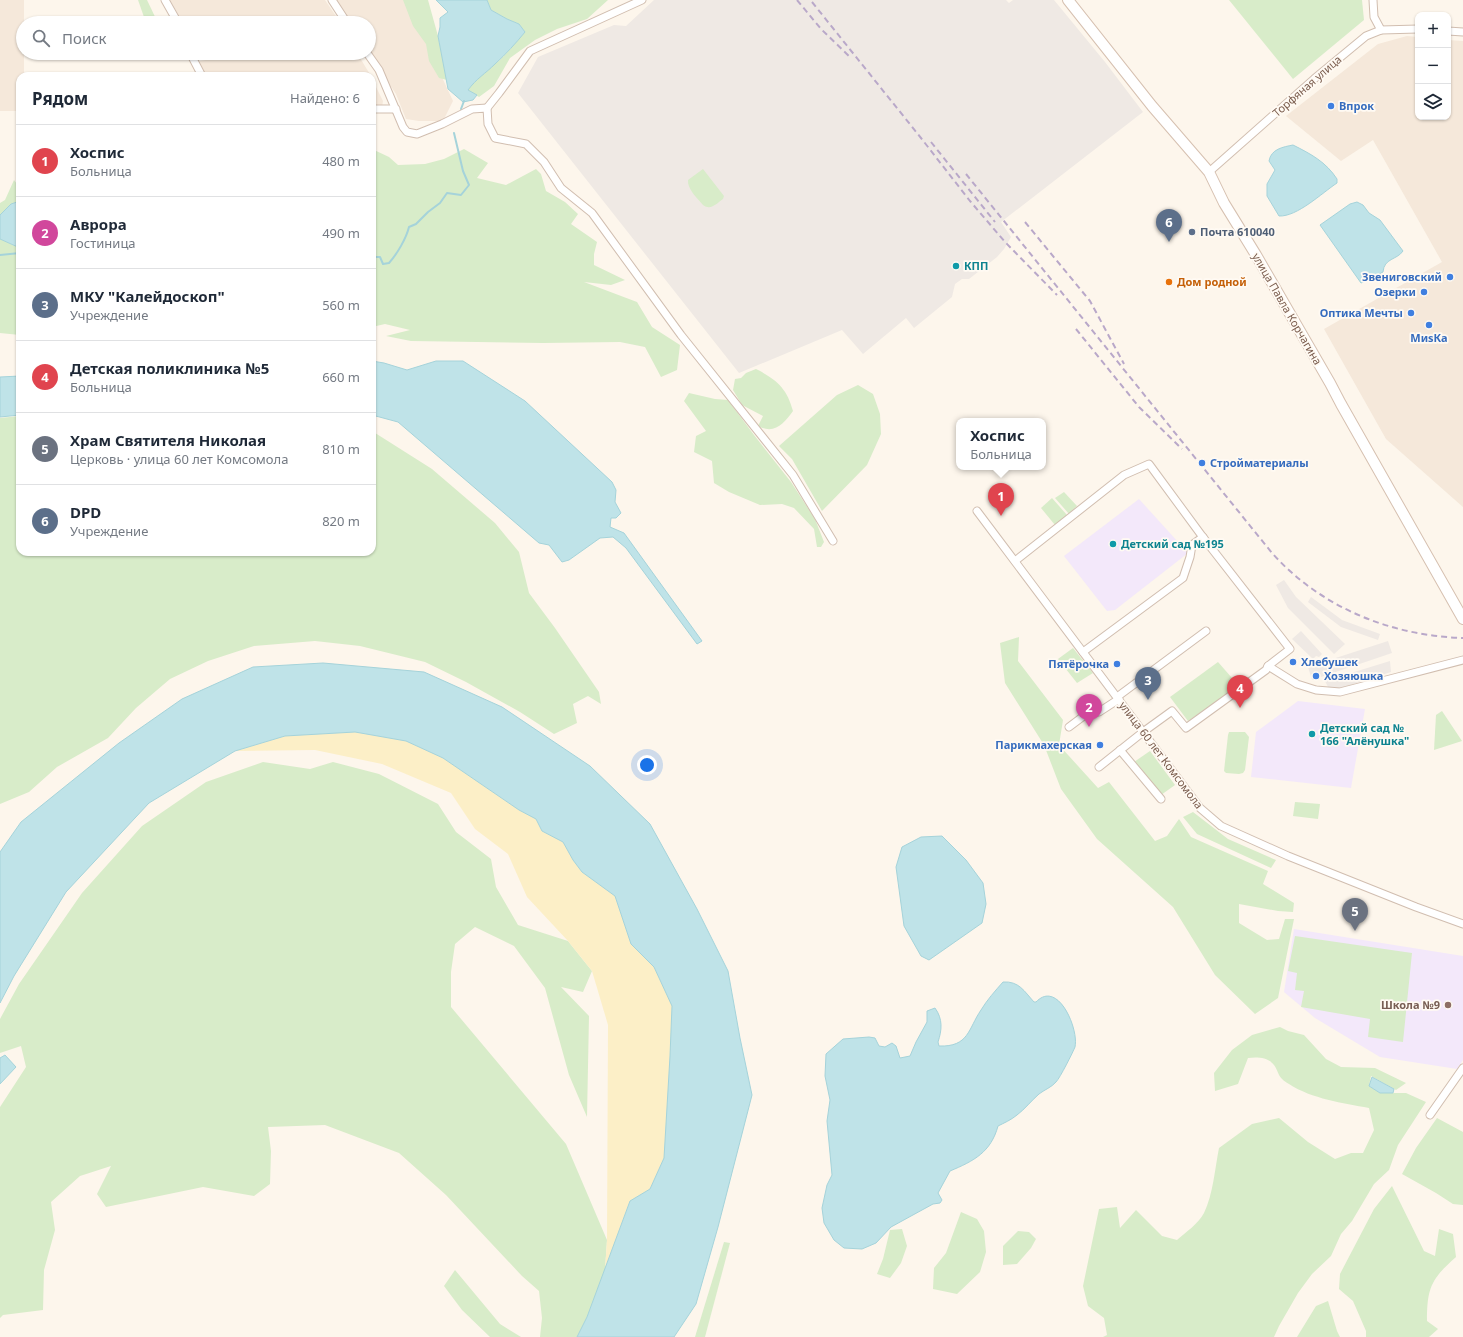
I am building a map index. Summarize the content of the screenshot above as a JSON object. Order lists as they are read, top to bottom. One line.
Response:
{"streets":{"main road":["улица Павла Корчагина"],"street":["Торфяная улица","улица 60 лет Комсомола"]},"crossings":[["Торфяная улица","улица Павла Корчагина"]],"places":["Впрок","Почта 610040","КПП","Звениговский","Дом родной","Озерки","Оптика Мечты","МиsКа","Стройматериалы","Детский сад №195","Хлебушек","Пятёрочка","Хозяюшка","Детский сад № 166 \"Алёнушка\"","Парикмахерская","Школа №9"],"page":{"map_buttons":["+","−"],"search":"Поиск","heading":["Рядом","Найдено: 6"],"list":[{"mark":"1","name":"Хоспис","note":"Больница","value":"480 m"},{"mark":"2","name":"Аврора","note":"Гостиница","value":"490 m"},{"mark":"3","name":"МКУ \"Калейдоскоп\"","note":"Учреждение","value":"560 m"},{"mark":"4","name":"Детская поликлиника №5","note":"Больница","value":"660 m"},{"mark":"5","name":"Храм Святителя Николая","note":"Церковь · улица 60 лет Комсомола","value":"810 m"},{"mark":"6","name":"DPD","note":"Учреждение","value":"820 m"}],"pins":["6","1","3","4","2","5"],"popup":["Хоспис","Больница"]}}
